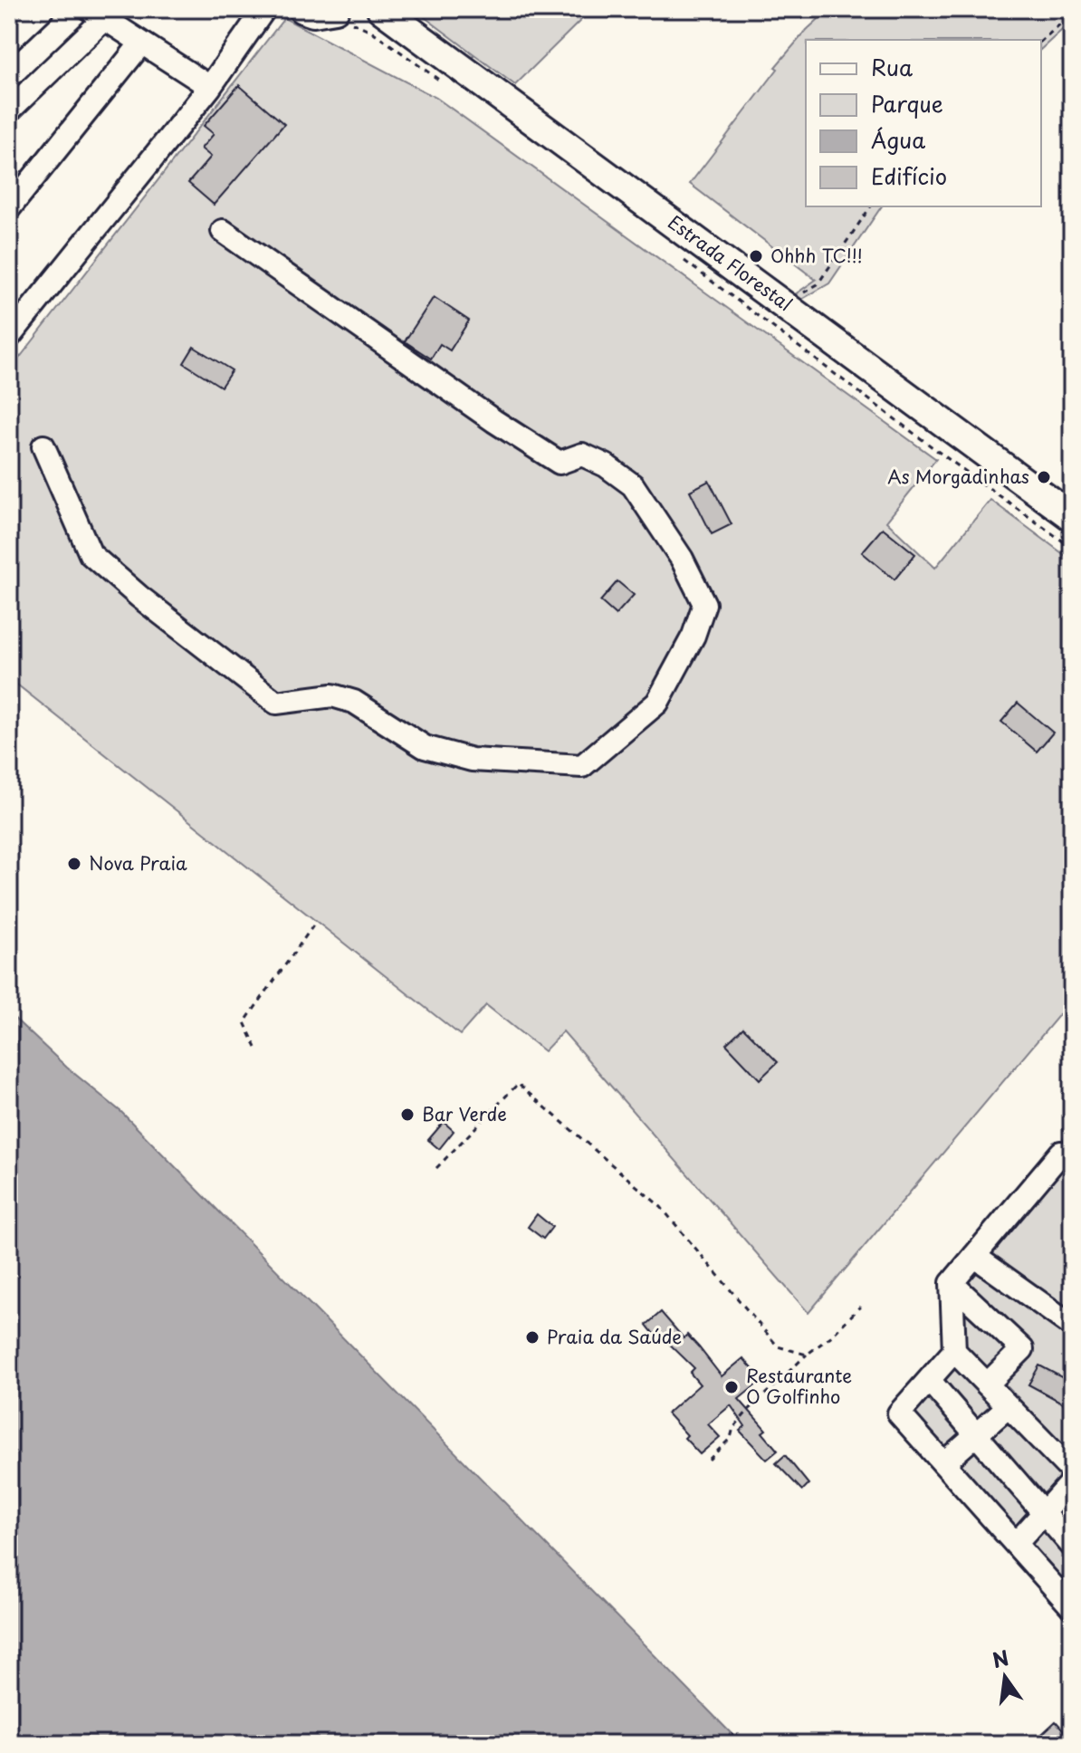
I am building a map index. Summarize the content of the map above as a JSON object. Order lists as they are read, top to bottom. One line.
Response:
{"streets":{"main road":["Estrada Florestal"]},"places":["Ohhh TC!!!","As Morgadinhas","Nova Praia","Bar Verde","Praia da Saúde","Restaurante O Golfinho"],"legend":["Rua","Parque","Água","Edifício"],"north":"top"}
